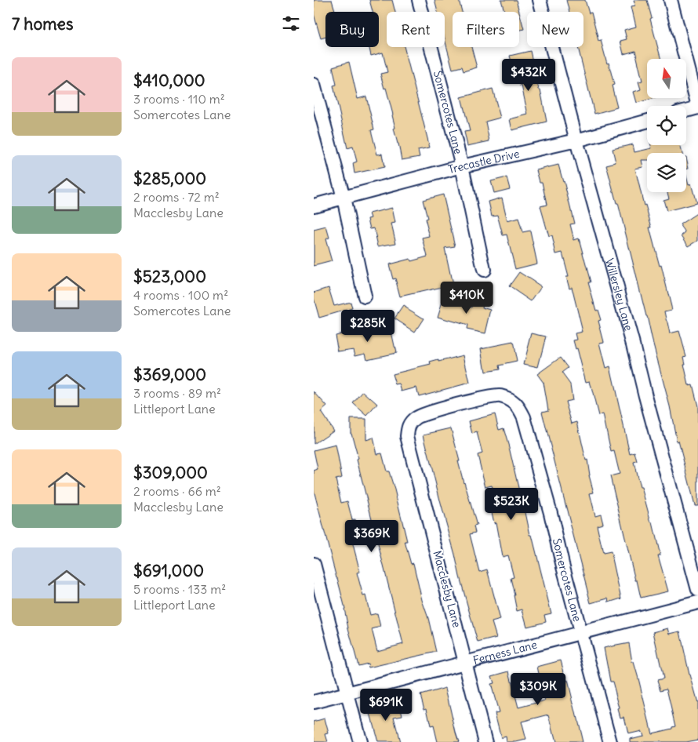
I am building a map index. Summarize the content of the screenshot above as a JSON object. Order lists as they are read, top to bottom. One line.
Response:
{"streets":{"street":["Somercotes Lane","Trecastle Drive","Willersley Lane","Macclesby Lane","Ferness Lane"]},"crossings":[["Somercotes Lane","Trecastle Drive"],["Somercotes Lane","Macclesby Lane"],["Somercotes Lane","Ferness Lane"],["Trecastle Drive","Willersley Lane"],["Macclesby Lane","Ferness Lane"]],"north":"top","page":{"heading":"7 homes","chip":["Buy","Rent","Filters","New"],"list":[{"name":"$410,000","note":"3 rooms · 110 m² · Somercotes Lane"},{"name":"$285,000","note":"2 rooms · 72 m² · Macclesby Lane"},{"name":"$523,000","note":"4 rooms · 100 m² · Somercotes Lane"},{"name":"$369,000","note":"3 rooms · 89 m² · Littleport Lane"},{"name":"$309,000","note":"2 rooms · 66 m² · Macclesby Lane"},{"name":"$691,000","note":"5 rooms · 133 m² · Littleport Lane"}],"price":["$432K","$410K","$285K","$523K","$369K","$309K","$691K"]}}
